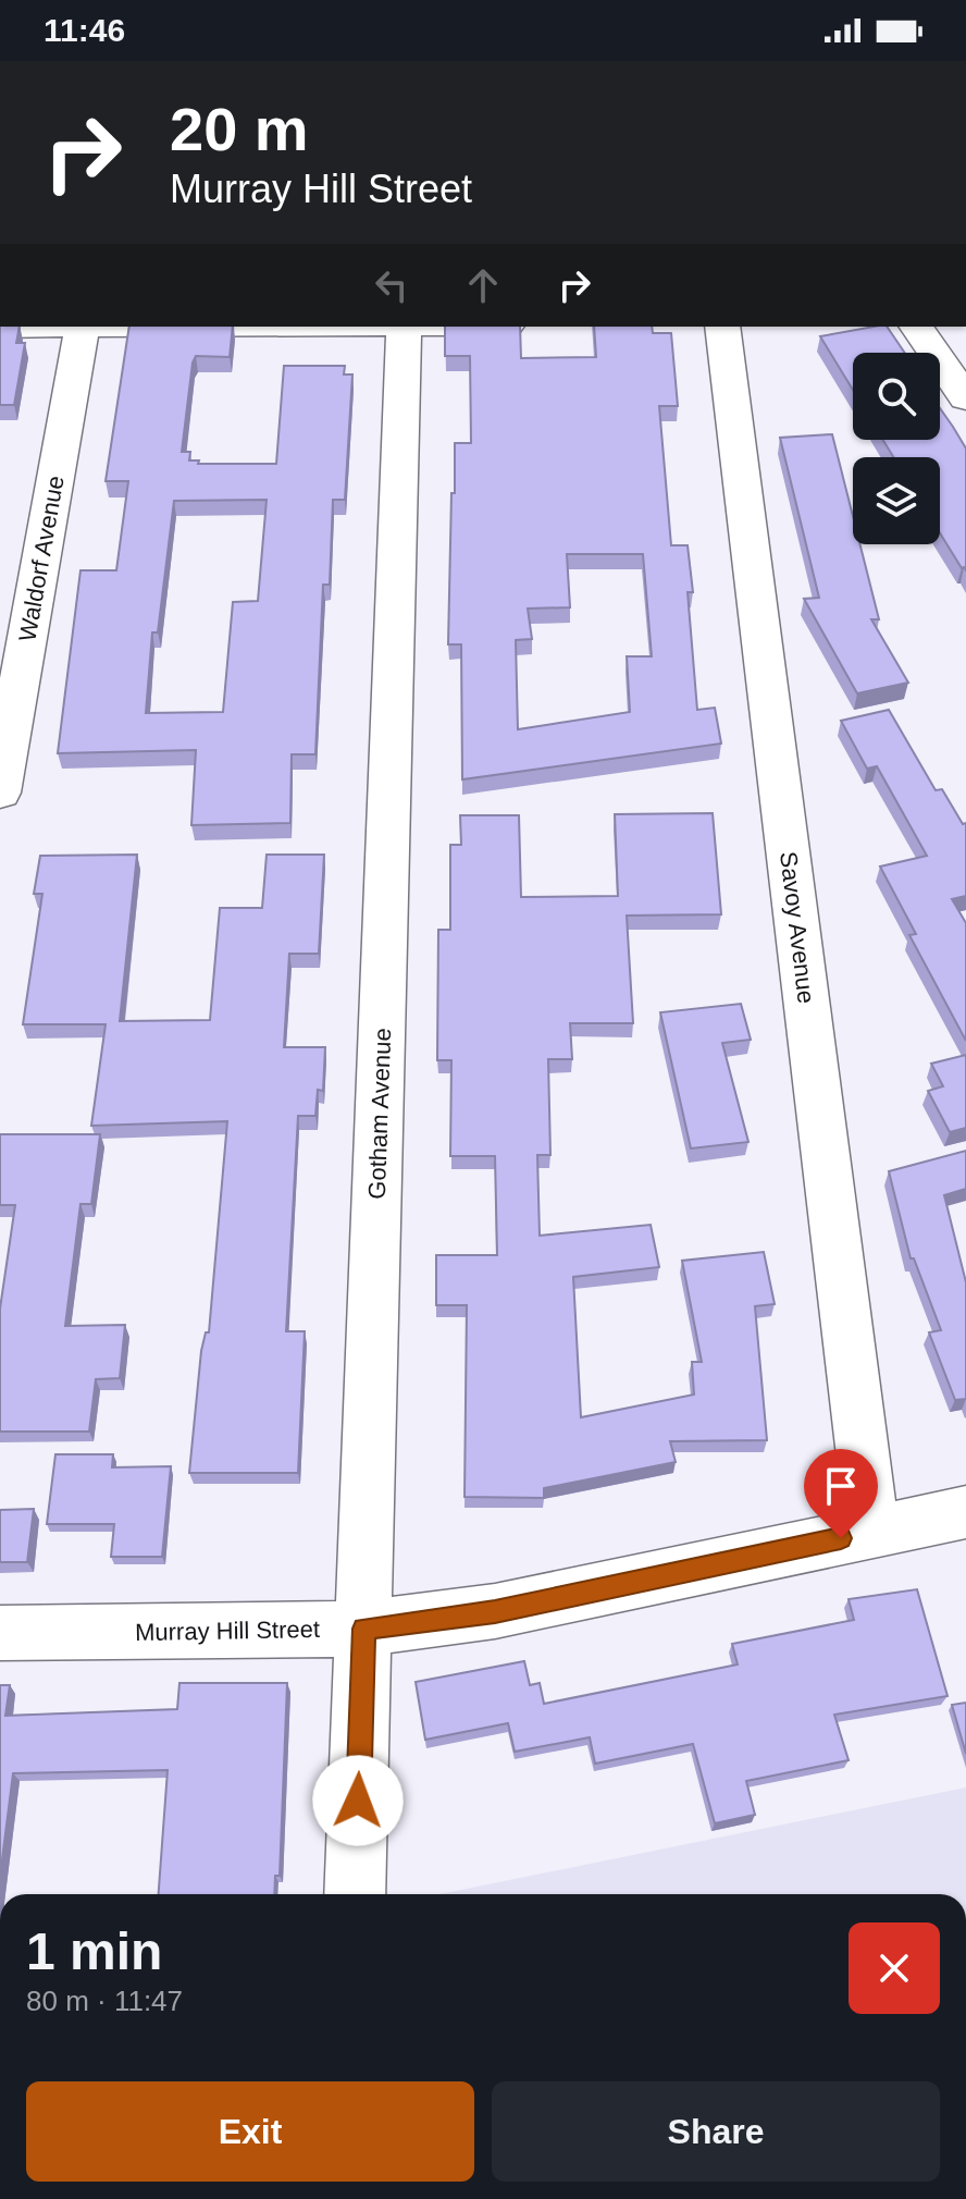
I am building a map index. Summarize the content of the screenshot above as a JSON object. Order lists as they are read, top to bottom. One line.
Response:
{"streets":{"street":["Waldorf Avenue","Savoy Avenue","Gotham Avenue","Murray Hill Street"]},"crossings":[["Savoy Avenue","Murray Hill Street"],["Gotham Avenue","Murray Hill Street"]],"page":{"status":"11:46","turn":["20 m","Murray Hill Street"],"heading":["1 min","80 m · 11:47"],"buttons":["Exit","Share"]}}
